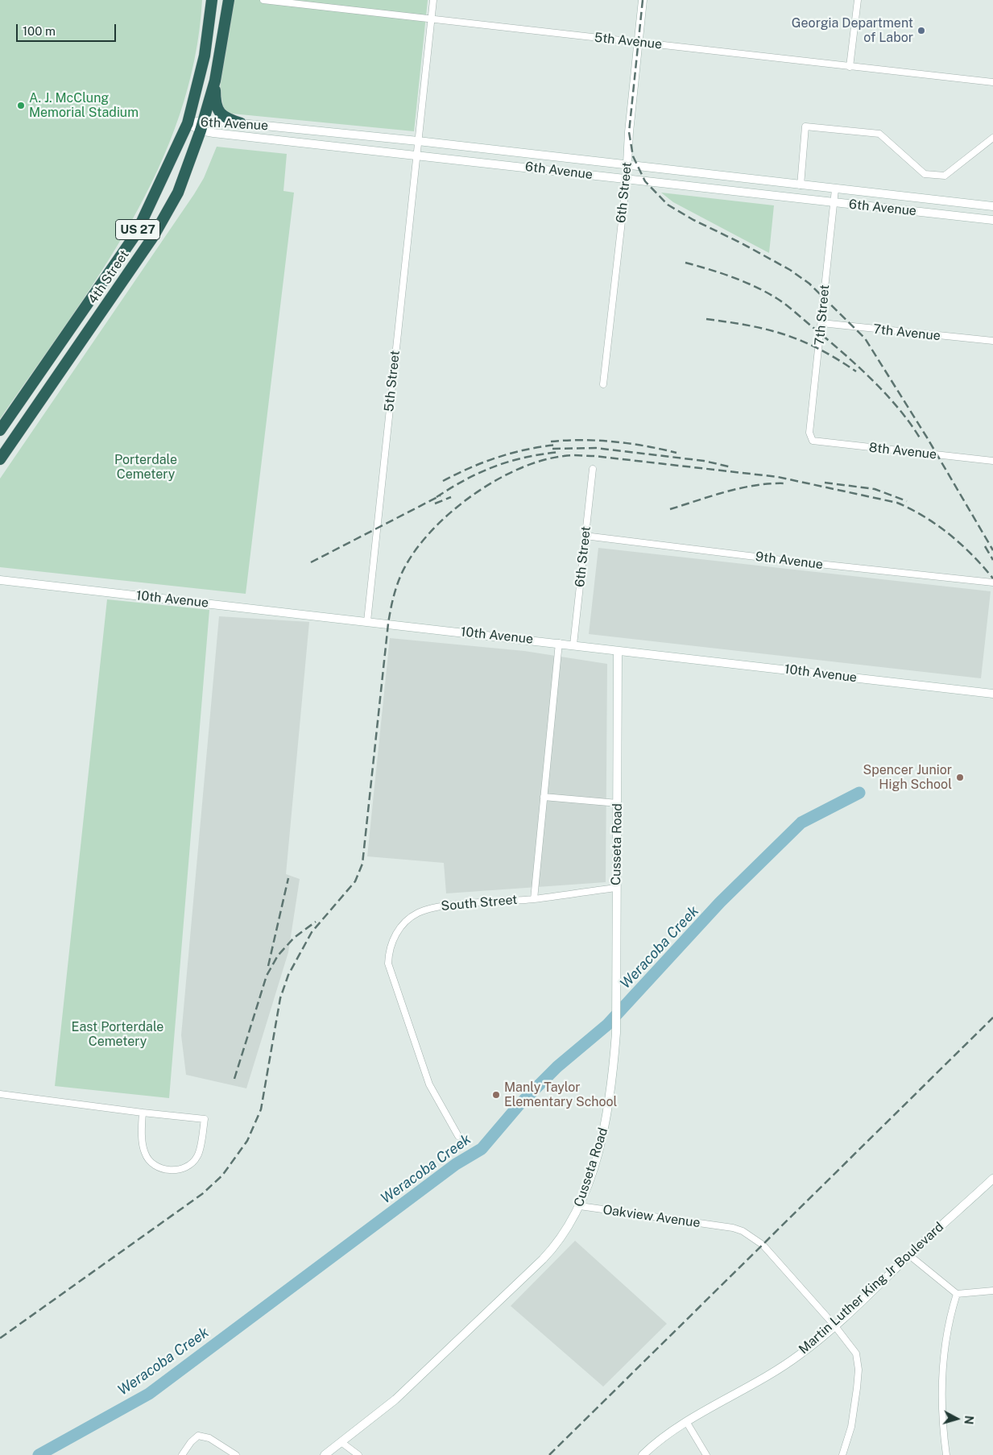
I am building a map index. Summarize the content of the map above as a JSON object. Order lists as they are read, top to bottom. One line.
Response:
{"streets":{"highway":["US 27","4th Street"],"main road":["6th Avenue","6th Street","10th Avenue","Cusseta Road","Martin Luther King Jr Boulevard"],"street":["5th Avenue","7th Street","7th Avenue","5th Street","8th Avenue","9th Avenue","South Street","Oakview Avenue"]},"crossings":[["5th Avenue","6th Street"],["5th Avenue","5th Street"],["6th Avenue","6th Street"],["6th Avenue","4th Street"],["6th Avenue","7th Street"],["6th Avenue","5th Street"],["6th Street","9th Avenue"],["6th Street","10th Avenue"],["7th Street","7th Avenue"],["7th Street","8th Avenue"],["5th Street","10th Avenue"],["10th Avenue","Cusseta Road"],["10th Avenue","South Street"],["Cusseta Road","Oakview Avenue"],["Oakview Avenue","Martin Luther King Jr Boulevard"]],"water":["Weracoba Creek"],"parks":["Porterdale Cemetery","East Porterdale Cemetery"],"places":["Georgia Department of Labor","A. J. McClung Memorial Stadium","Spencer Junior High School","Manly Taylor Elementary School"],"scale_bar":"100 m","north":"right"}
